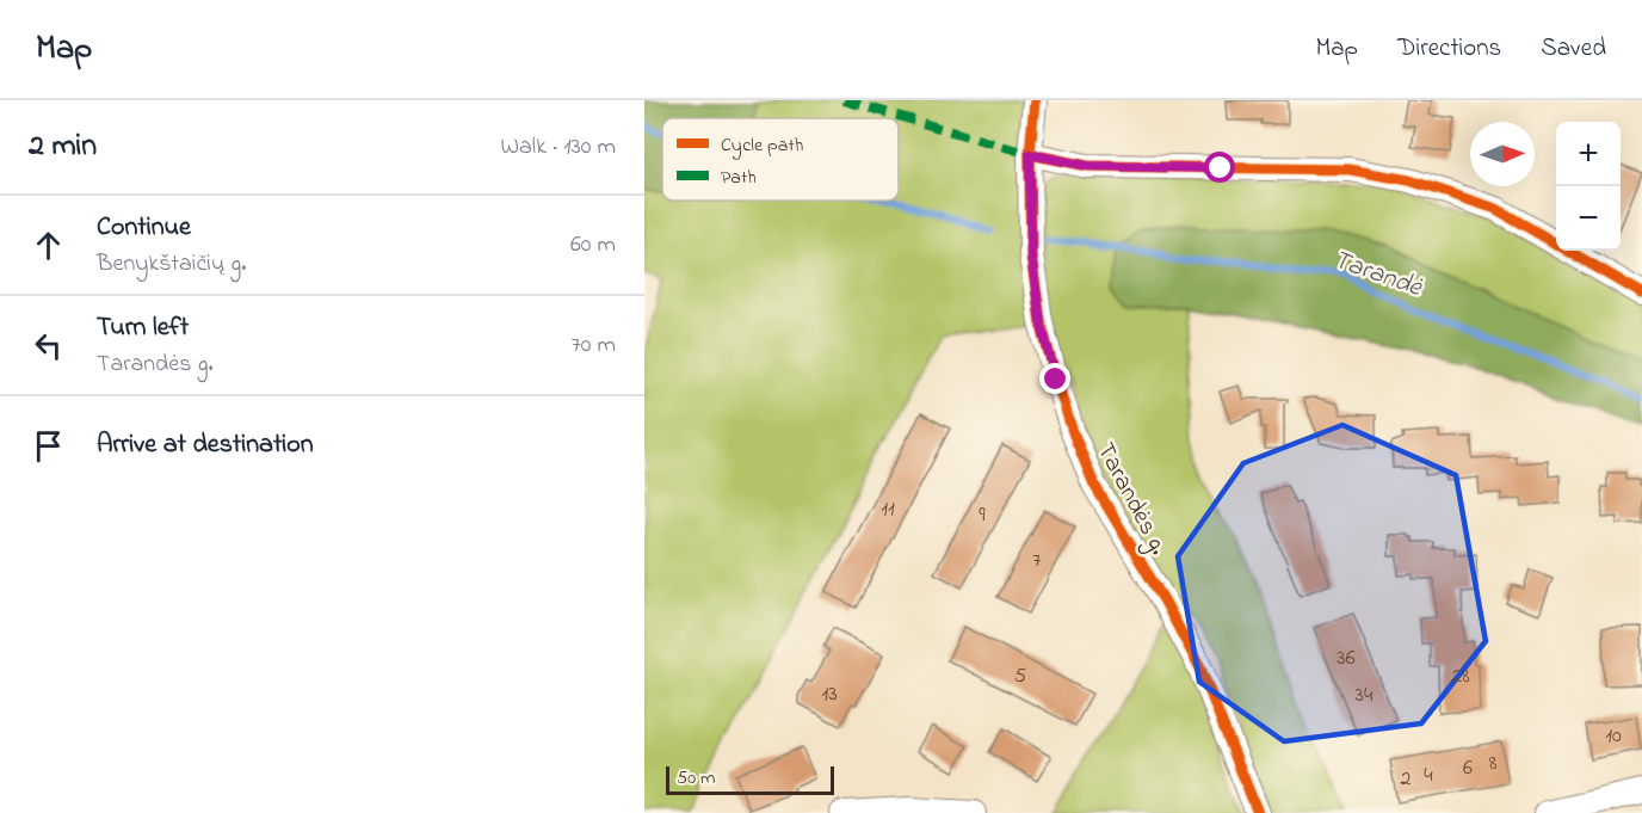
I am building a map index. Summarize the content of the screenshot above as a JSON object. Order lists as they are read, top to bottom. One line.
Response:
{"streets":{"street":["Tarandės g."]},"water":["Tarandė"],"house_numbers":["11","9","7","36","5","28","13","34","10","8","6","4","2"],"legend":["Cycle path","Path"],"scale_bar":"50 m","north":"right","page":{"header":"Map","nav":["Map","Directions","Saved"],"heading":["2 min","Walk · 130 m"],"map_buttons":["+","−"],"list":[["Continue","Benykštaičių g.","60 m"],["Turn left","Tarandės g.","70 m"],"Arrive at destination"],"scale":"50 m"}}
